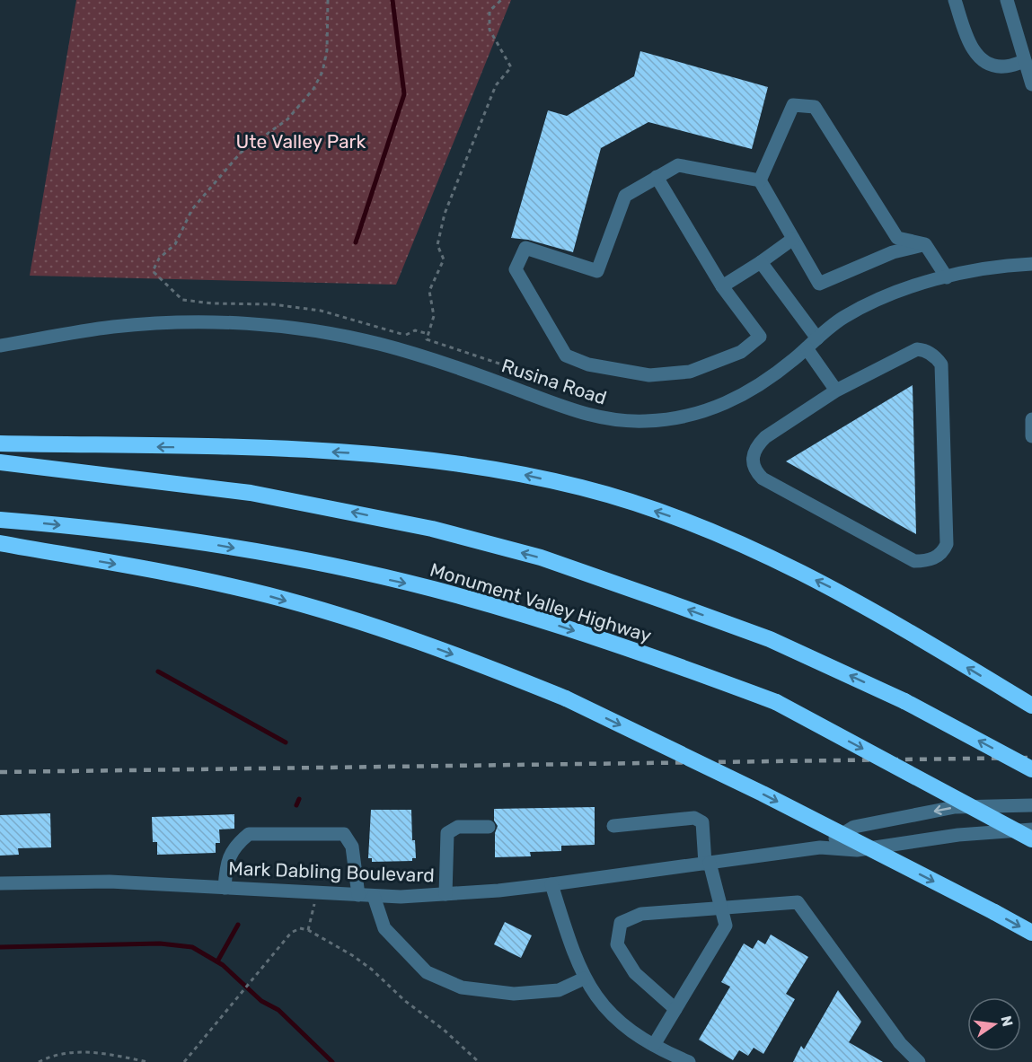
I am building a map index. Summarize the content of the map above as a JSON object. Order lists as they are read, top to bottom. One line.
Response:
{"streets":{"highway":["Monument Valley Highway"],"street":["Rusina Road","Mark Dabling Boulevard"]},"parks":["Ute Valley Park"],"north":"right"}
